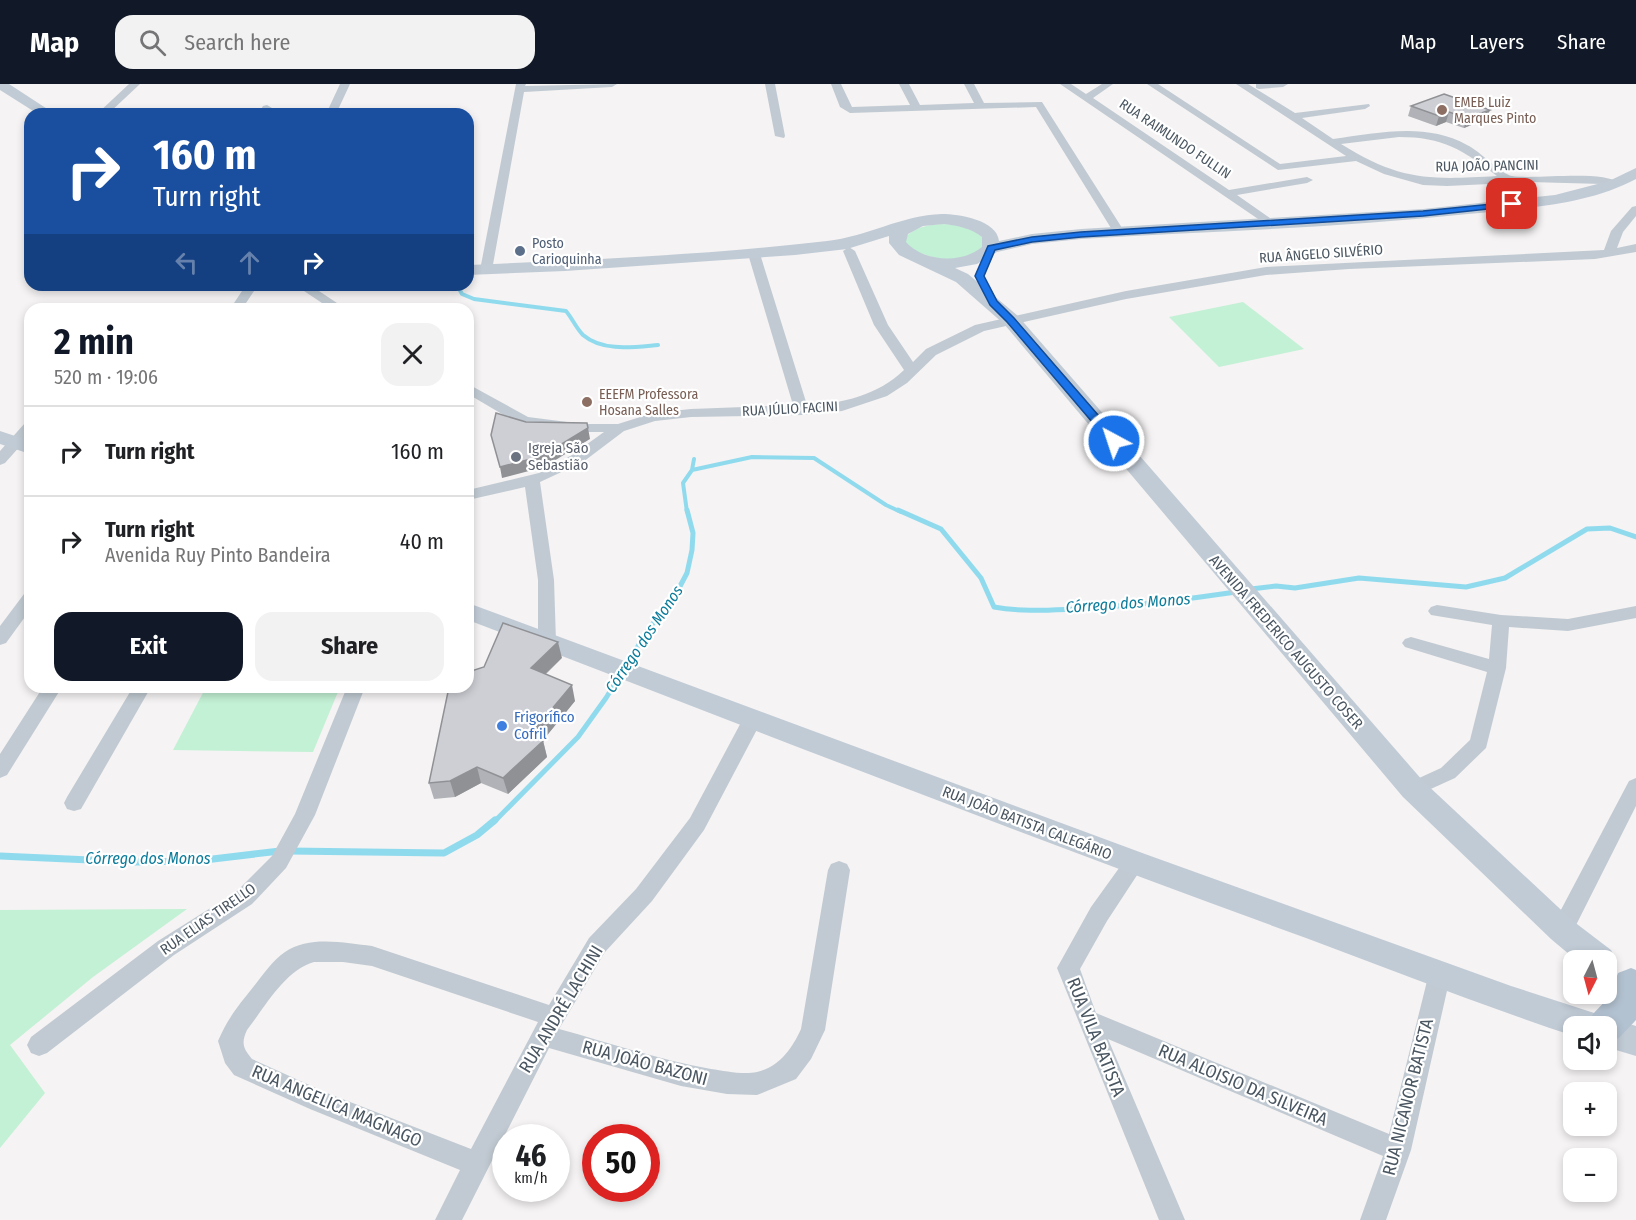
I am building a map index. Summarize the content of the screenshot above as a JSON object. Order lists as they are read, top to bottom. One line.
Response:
{"streets":{"main road":["AVENIDA FREDERICO AUGUSTO COSER","RUA JOÃO BATISTA CALEGÁRIO"],"street":["RUA RAIMUNDO FULLIN","RUA JOÃO PANCINI","RUA ÂNGELO SILVÉRIO","RUA JÚLIO FACINI","RUA ELIAS TIRELLO","RUA ANDRÉ LACHINI","RUA VILA BATISTA","RUA JOÃO BAZONI","RUA ALOISIO DA SILVEIRA","RUA NICANOR BATISTA","RUA ANGELICA MAGNAGO"]},"crossings":[["RUA ÂNGELO SILVÉRIO","RUA JÚLIO FACINI"],["RUA ÂNGELO SILVÉRIO","AVENIDA FREDERICO AUGUSTO COSER"],["RUA JÚLIO FACINI","AVENIDA FREDERICO AUGUSTO COSER"],["RUA JOÃO BATISTA CALEGÁRIO","RUA ANDRÉ LACHINI"],["RUA JOÃO BATISTA CALEGÁRIO","RUA VILA BATISTA"],["RUA JOÃO BATISTA CALEGÁRIO","RUA NICANOR BATISTA"],["RUA ANDRÉ LACHINI","RUA JOÃO BAZONI"],["RUA ANDRÉ LACHINI","RUA ANGELICA MAGNAGO"],["RUA VILA BATISTA","RUA ALOISIO DA SILVEIRA"],["RUA JOÃO BAZONI","RUA ANGELICA MAGNAGO"],["RUA ALOISIO DA SILVEIRA","RUA NICANOR BATISTA"]],"water":["Córrego dos Monos"],"places":["EMEB Luiz Marques Pinto","Posto Carioquinha","EEEFM Professora Hosana Salles","Igreja São Sebastião","Frigorífico Cofril"],"north":"bottom","page":{"header":"Map","search":"Search here","nav":["Map","Layers","Share"],"turn":["160 m","Turn right"],"heading":["2 min","520 m · 19:06"],"list":[{"name":"Turn right","value":"160 m"},{"name":"Turn right","note":"Avenida Ruy Pinto Bandeira","value":"40 m"}],"buttons":["Exit","Share"],"map_buttons":["+","−"],"speed":"46 km/h","limit":"50"}}
